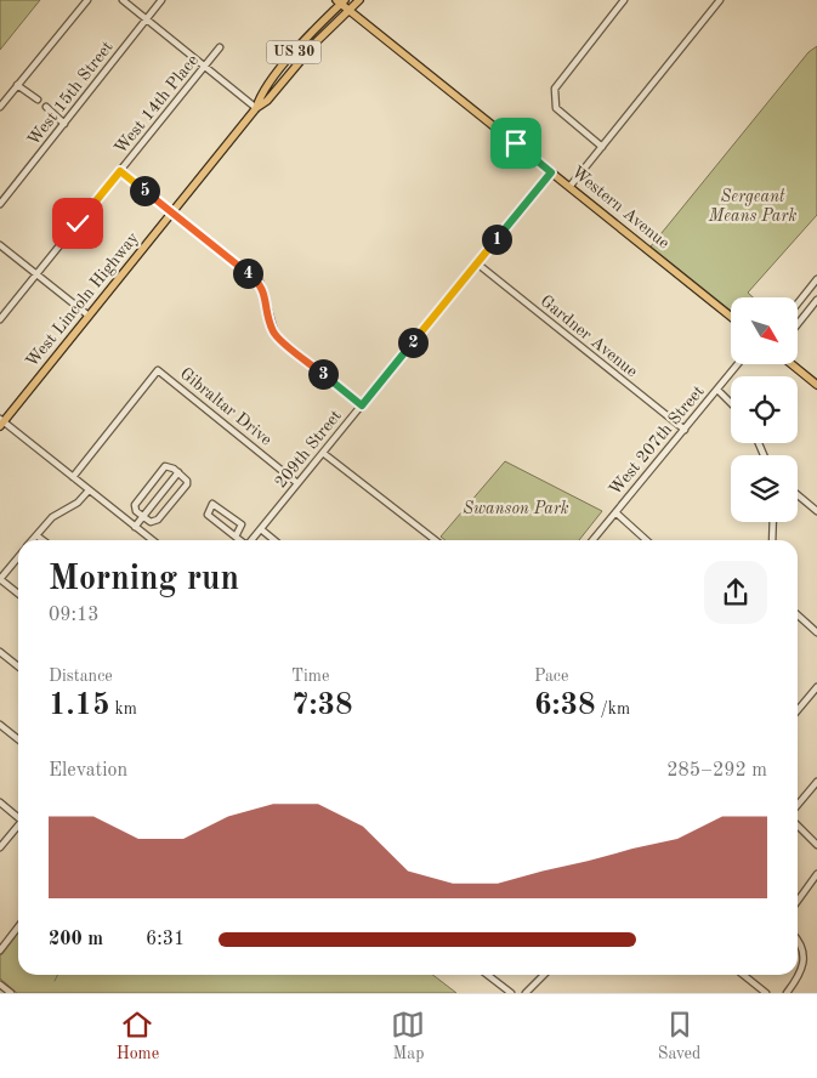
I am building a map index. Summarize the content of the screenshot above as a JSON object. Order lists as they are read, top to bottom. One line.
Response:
{"streets":{"main road":["US 30","Western Avenue","West Lincoln Highway"],"street":["West 15th Street","West 14th Place","Gardner Avenue","Gibraltar Drive","West 207th Street","209th Street"]},"crossings":[["US 30","Western Avenue"],["US 30","West Lincoln Highway"],["Western Avenue","West Lincoln Highway"],["Western Avenue","209th Street"],["Gardner Avenue","West 207th Street"],["Gardner Avenue","209th Street"],["Gibraltar Drive","209th Street"]],"parks":["Sergeant Means Park","Swanson Park"],"north":"bottom right","page":{"pins":["5","1","4","2","3"],"heading":["Morning run","09:13"],"stats":[["Distance","1.15 km"],["Time","7:38"],["Pace","6:38 /km"]],"chart":["Elevation","285–292 m"],"list":[{"name":"200 m","note":"6:31"}],"tabs":["Home","Map","Saved"]}}
